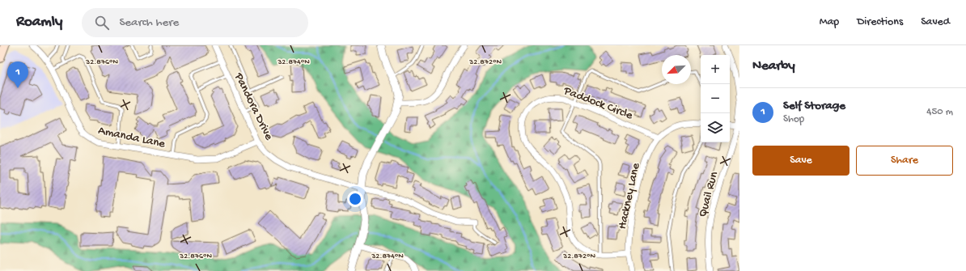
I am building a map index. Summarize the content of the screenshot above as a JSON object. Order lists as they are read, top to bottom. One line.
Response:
{"streets":{"street":["Paddock Circle","Pandora Drive","Amanda Lane","Quail Run","Hackney Lane"]},"crossings":[["Paddock Circle","Hackney Lane"],["Pandora Drive","Amanda Lane"]],"north":"bottom left","page":{"header":"Roamly","search":"Search here","nav":["Map","Directions","Saved"],"heading":"Nearby","map_buttons":["+","−"],"pins":"1","list":[{"mark":"1","name":"Self Storage","note":"Shop","value":"450 m"}],"buttons":["Save","Share"]},"coordinates":["32.876°N","32.874°N","32.872°N"]}
